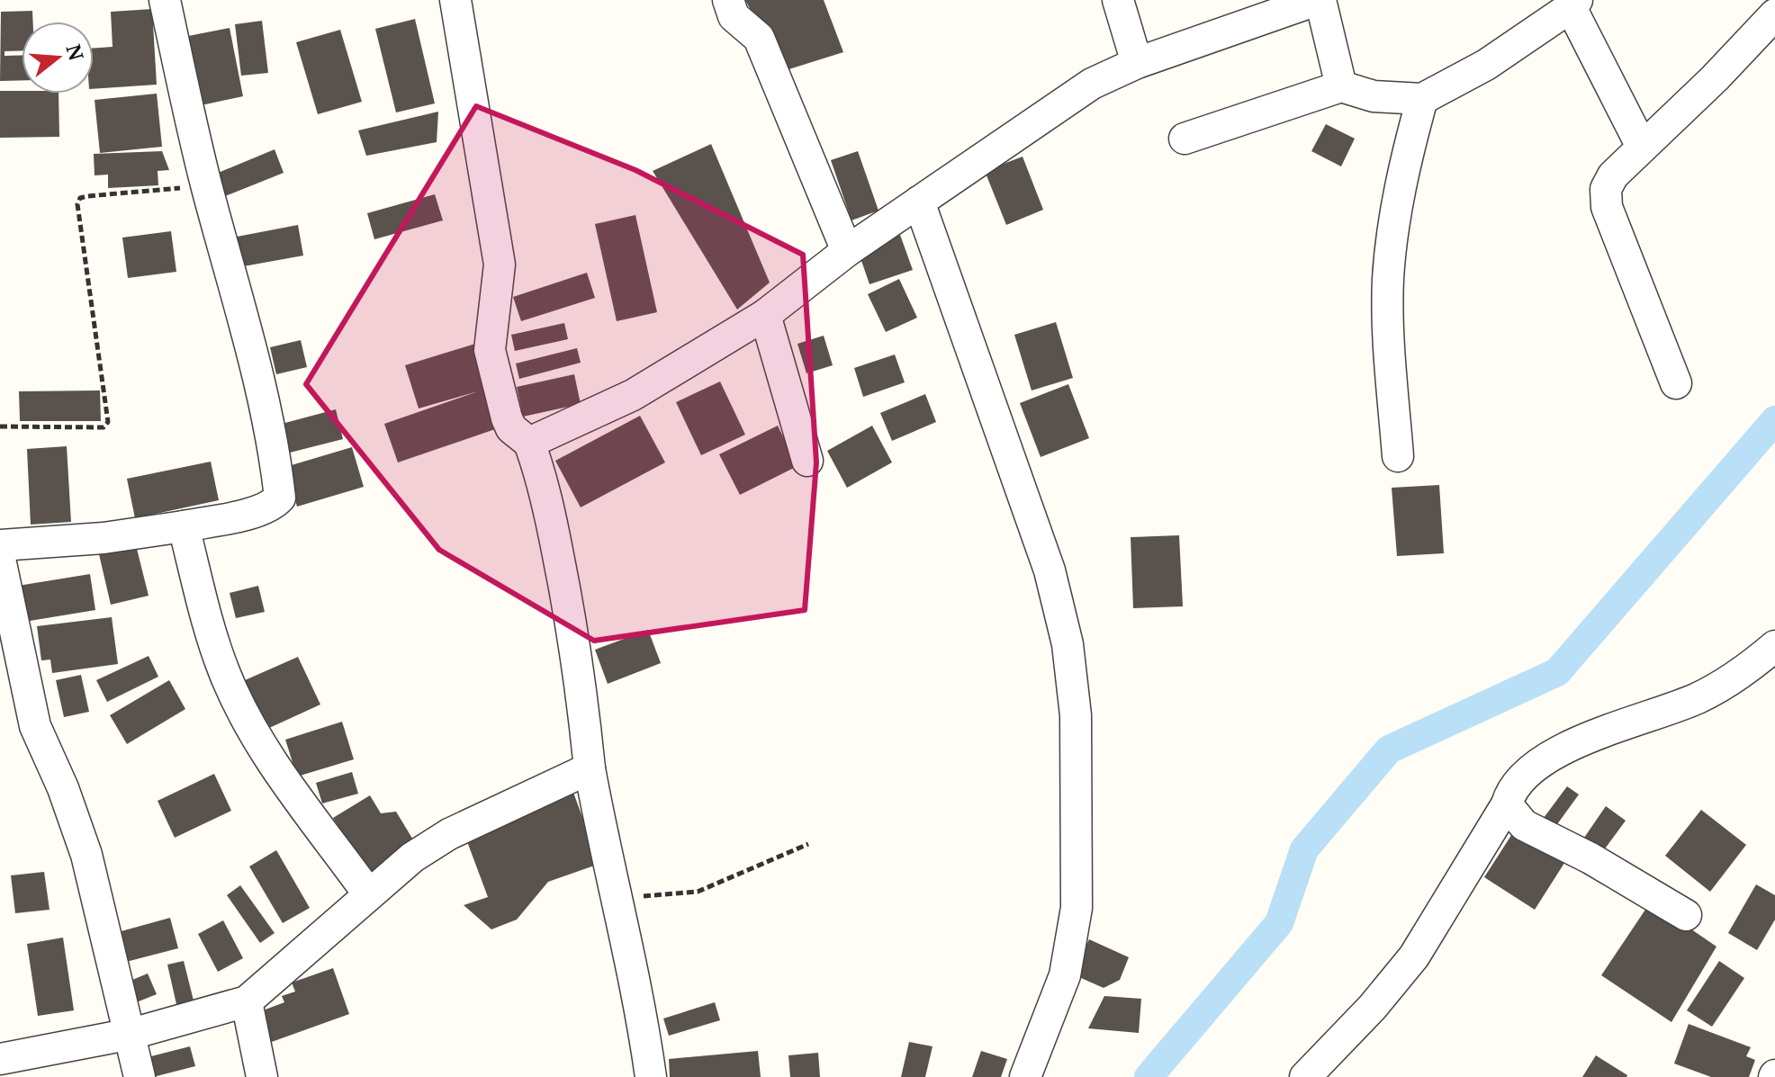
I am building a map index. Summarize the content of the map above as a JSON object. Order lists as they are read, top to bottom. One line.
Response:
{"north":"right"}
